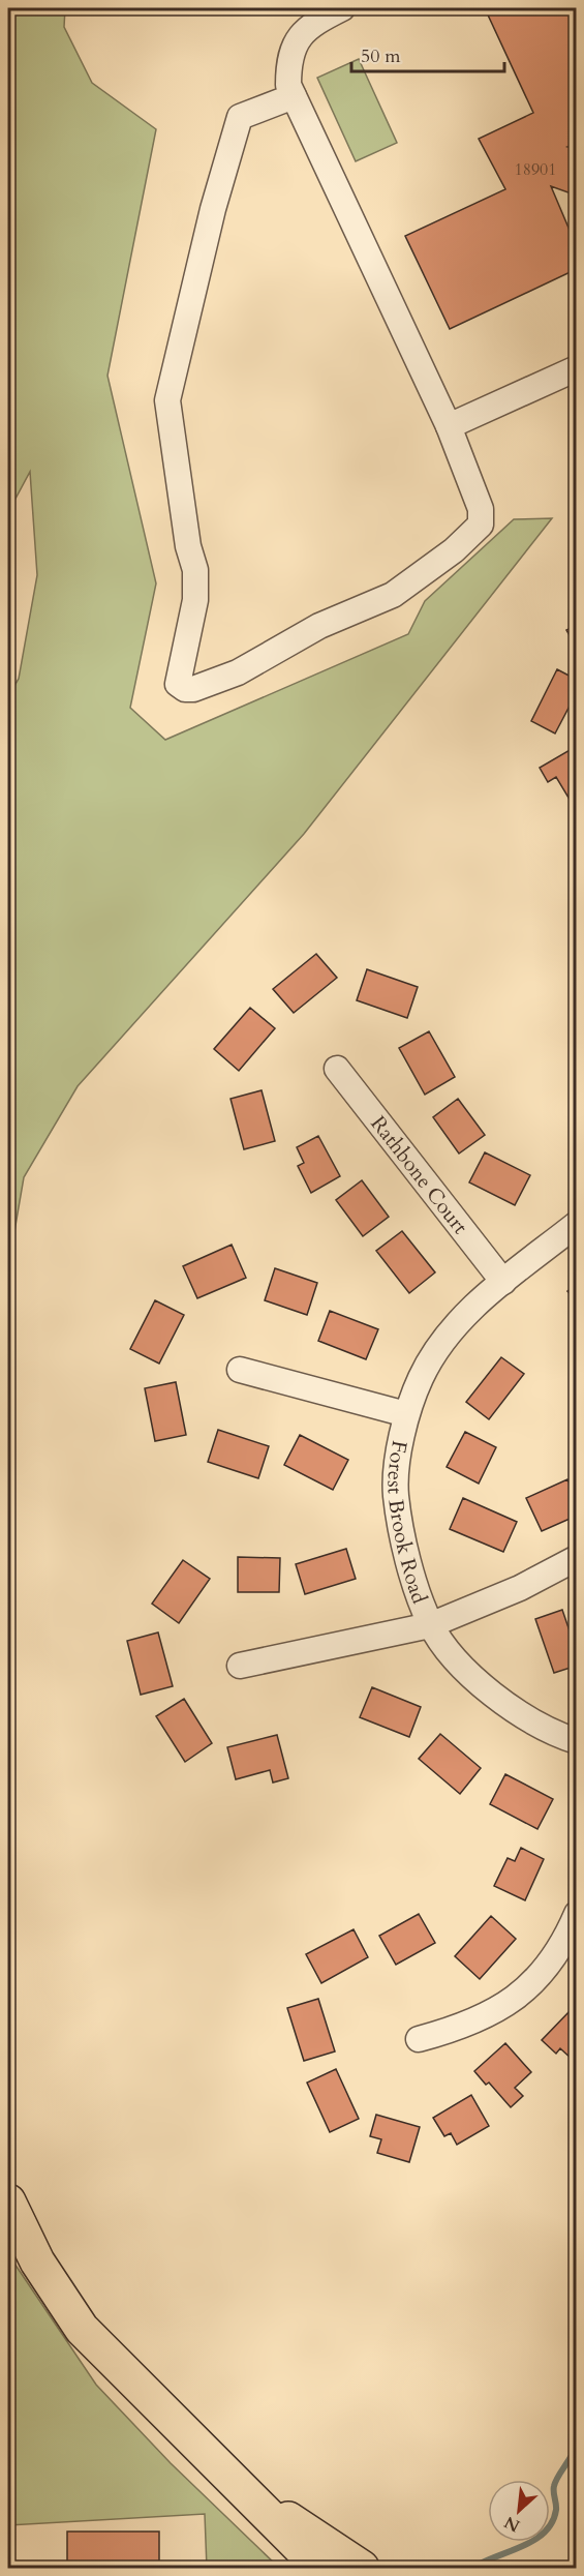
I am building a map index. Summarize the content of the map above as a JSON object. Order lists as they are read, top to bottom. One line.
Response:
{"streets":{"street":["Rathbone Court","Forest Brook Road"]},"crossings":[["Rathbone Court","Forest Brook Road"]],"house_numbers":["18901"],"scale_bar":"50 m","north":"bottom left"}
